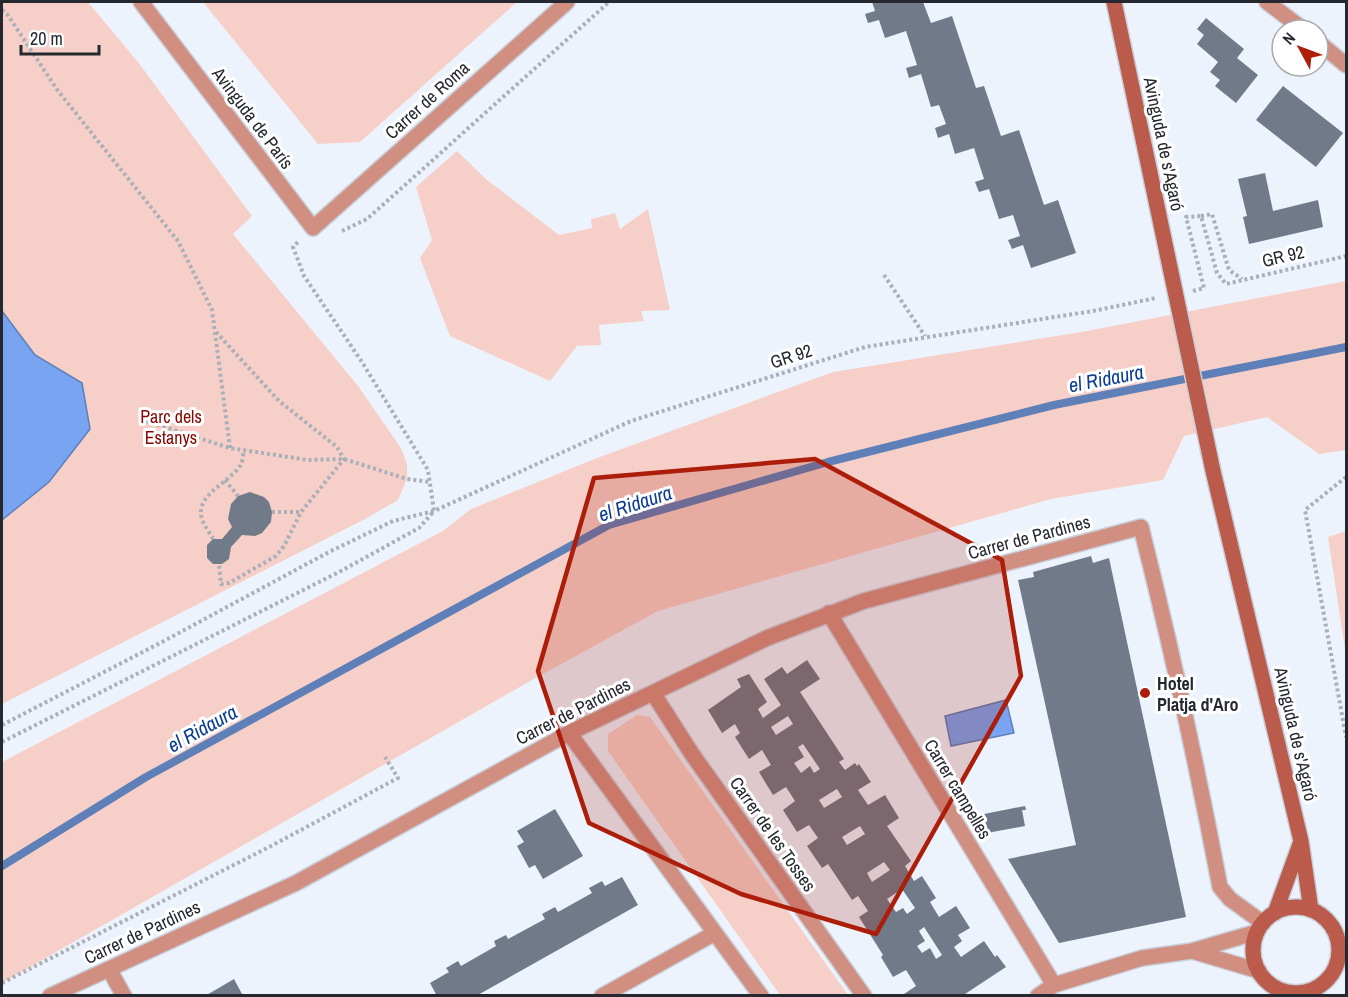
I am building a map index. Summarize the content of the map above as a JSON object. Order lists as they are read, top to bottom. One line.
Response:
{"streets":{"main road":["Avinguda de s'Agaró"],"street":["Carrer de Roma","Avinguda de París","Carrer de Pardines","Carrer campelles","Carrer de les Tosses"],"path":["GR 92"]},"crossings":[["Carrer de Roma","Avinguda de París"],["Avinguda de s'Agaró","GR 92"],["Avinguda de s'Agaró","Carrer de Pardines"],["Carrer de Pardines","Carrer campelles"],["Carrer de Pardines","Carrer de les Tosses"]],"water":["el Ridaura"],"parks":["Parc dels Estanys"],"places":["Hotel Platja d'Aro"],"scale_bar":"20 m","north":"top left"}
